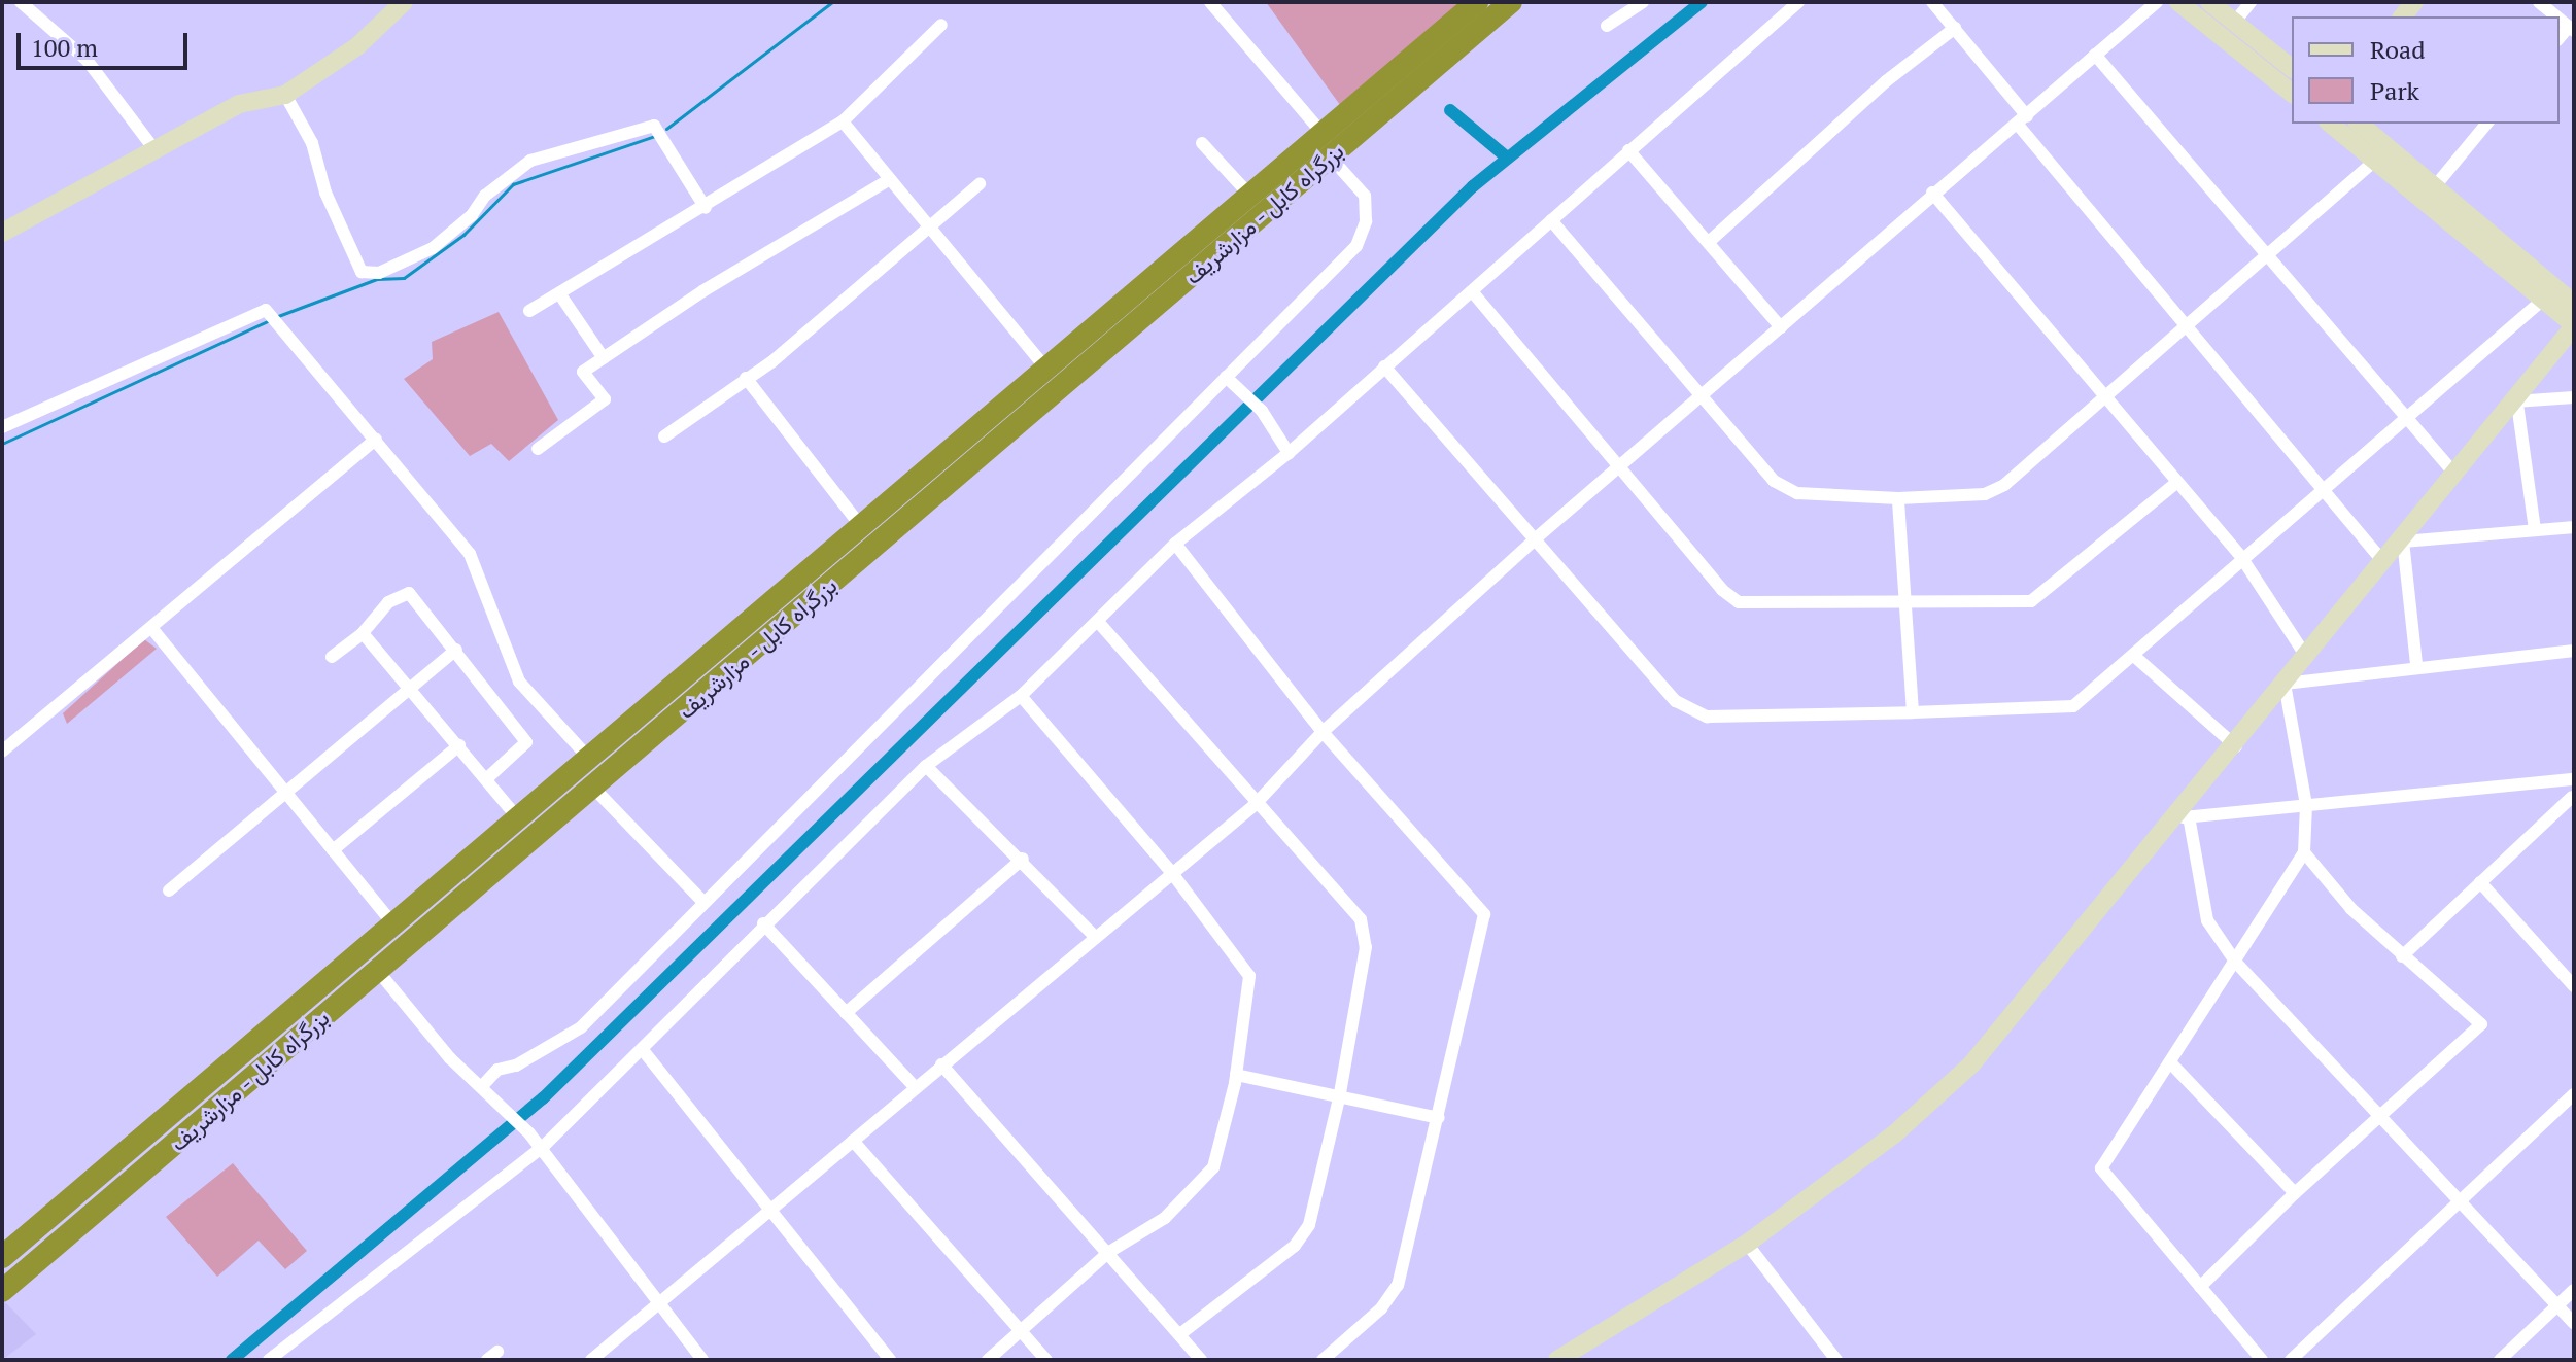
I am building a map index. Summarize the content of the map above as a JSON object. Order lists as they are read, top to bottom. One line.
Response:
{"streets":{"highway":["بزرگراه کابل - مزارشریف"]},"legend":["Road","Park"],"scale_bar":"100 m"}
